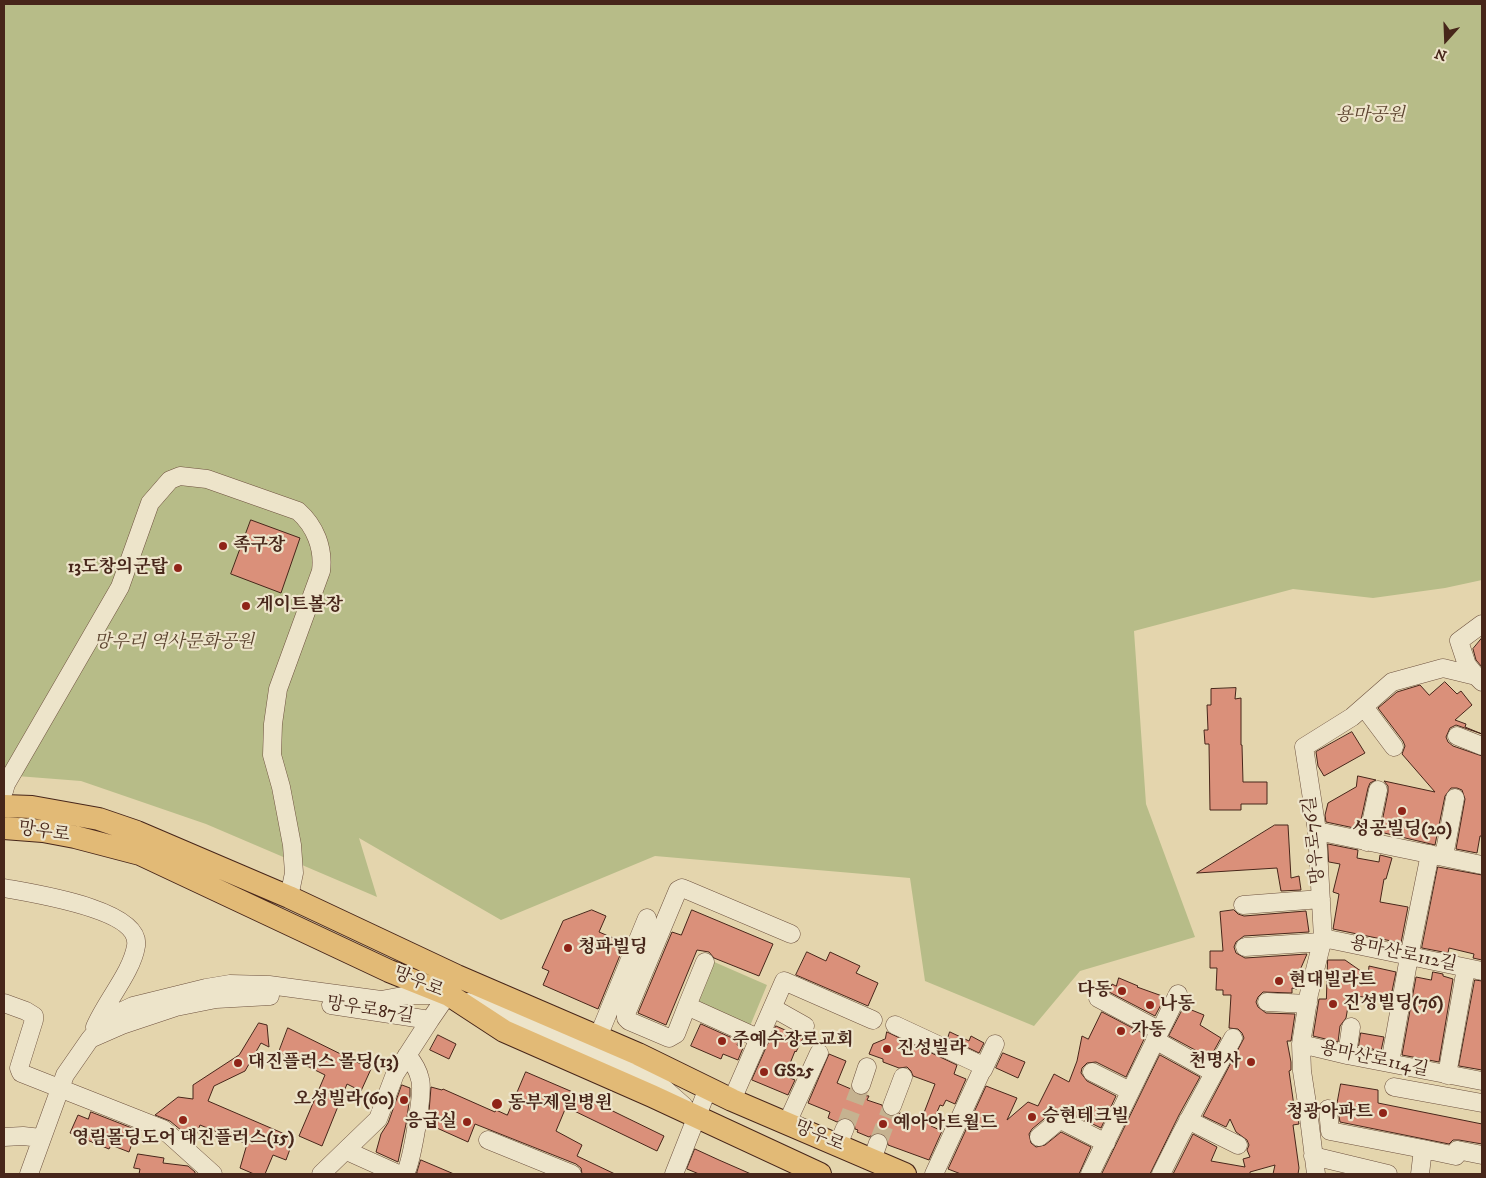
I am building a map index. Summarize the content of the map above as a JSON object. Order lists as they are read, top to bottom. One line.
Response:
{"streets":{"main road":["망우로"],"street":["망우로76길","용마산로112길","망우로87길","용마산로114길"]},"crossings":[["망우로","망우로87길"],["망우로76길","용마산로112길"],["망우로76길","용마산로114길"],["용마산로112길","용마산로114길"]],"parks":["용마공원","망우리 역사문화공원"],"places":["족구장","13도창의군탑","게이트볼장","성공빌딩(20)","청파빌딩","현대빌라트","다동","진성빌딩(76)","나동","가동","주예수장로교회","진성빌라","천명사","대진플러스 몰딩(13)","GS25","오성빌라(60)","동부제일병원","청광아파트","승현테크빌","영림몰딩도어 대진플러스(15)","응급실","예아아트월드"],"north":"bottom"}
